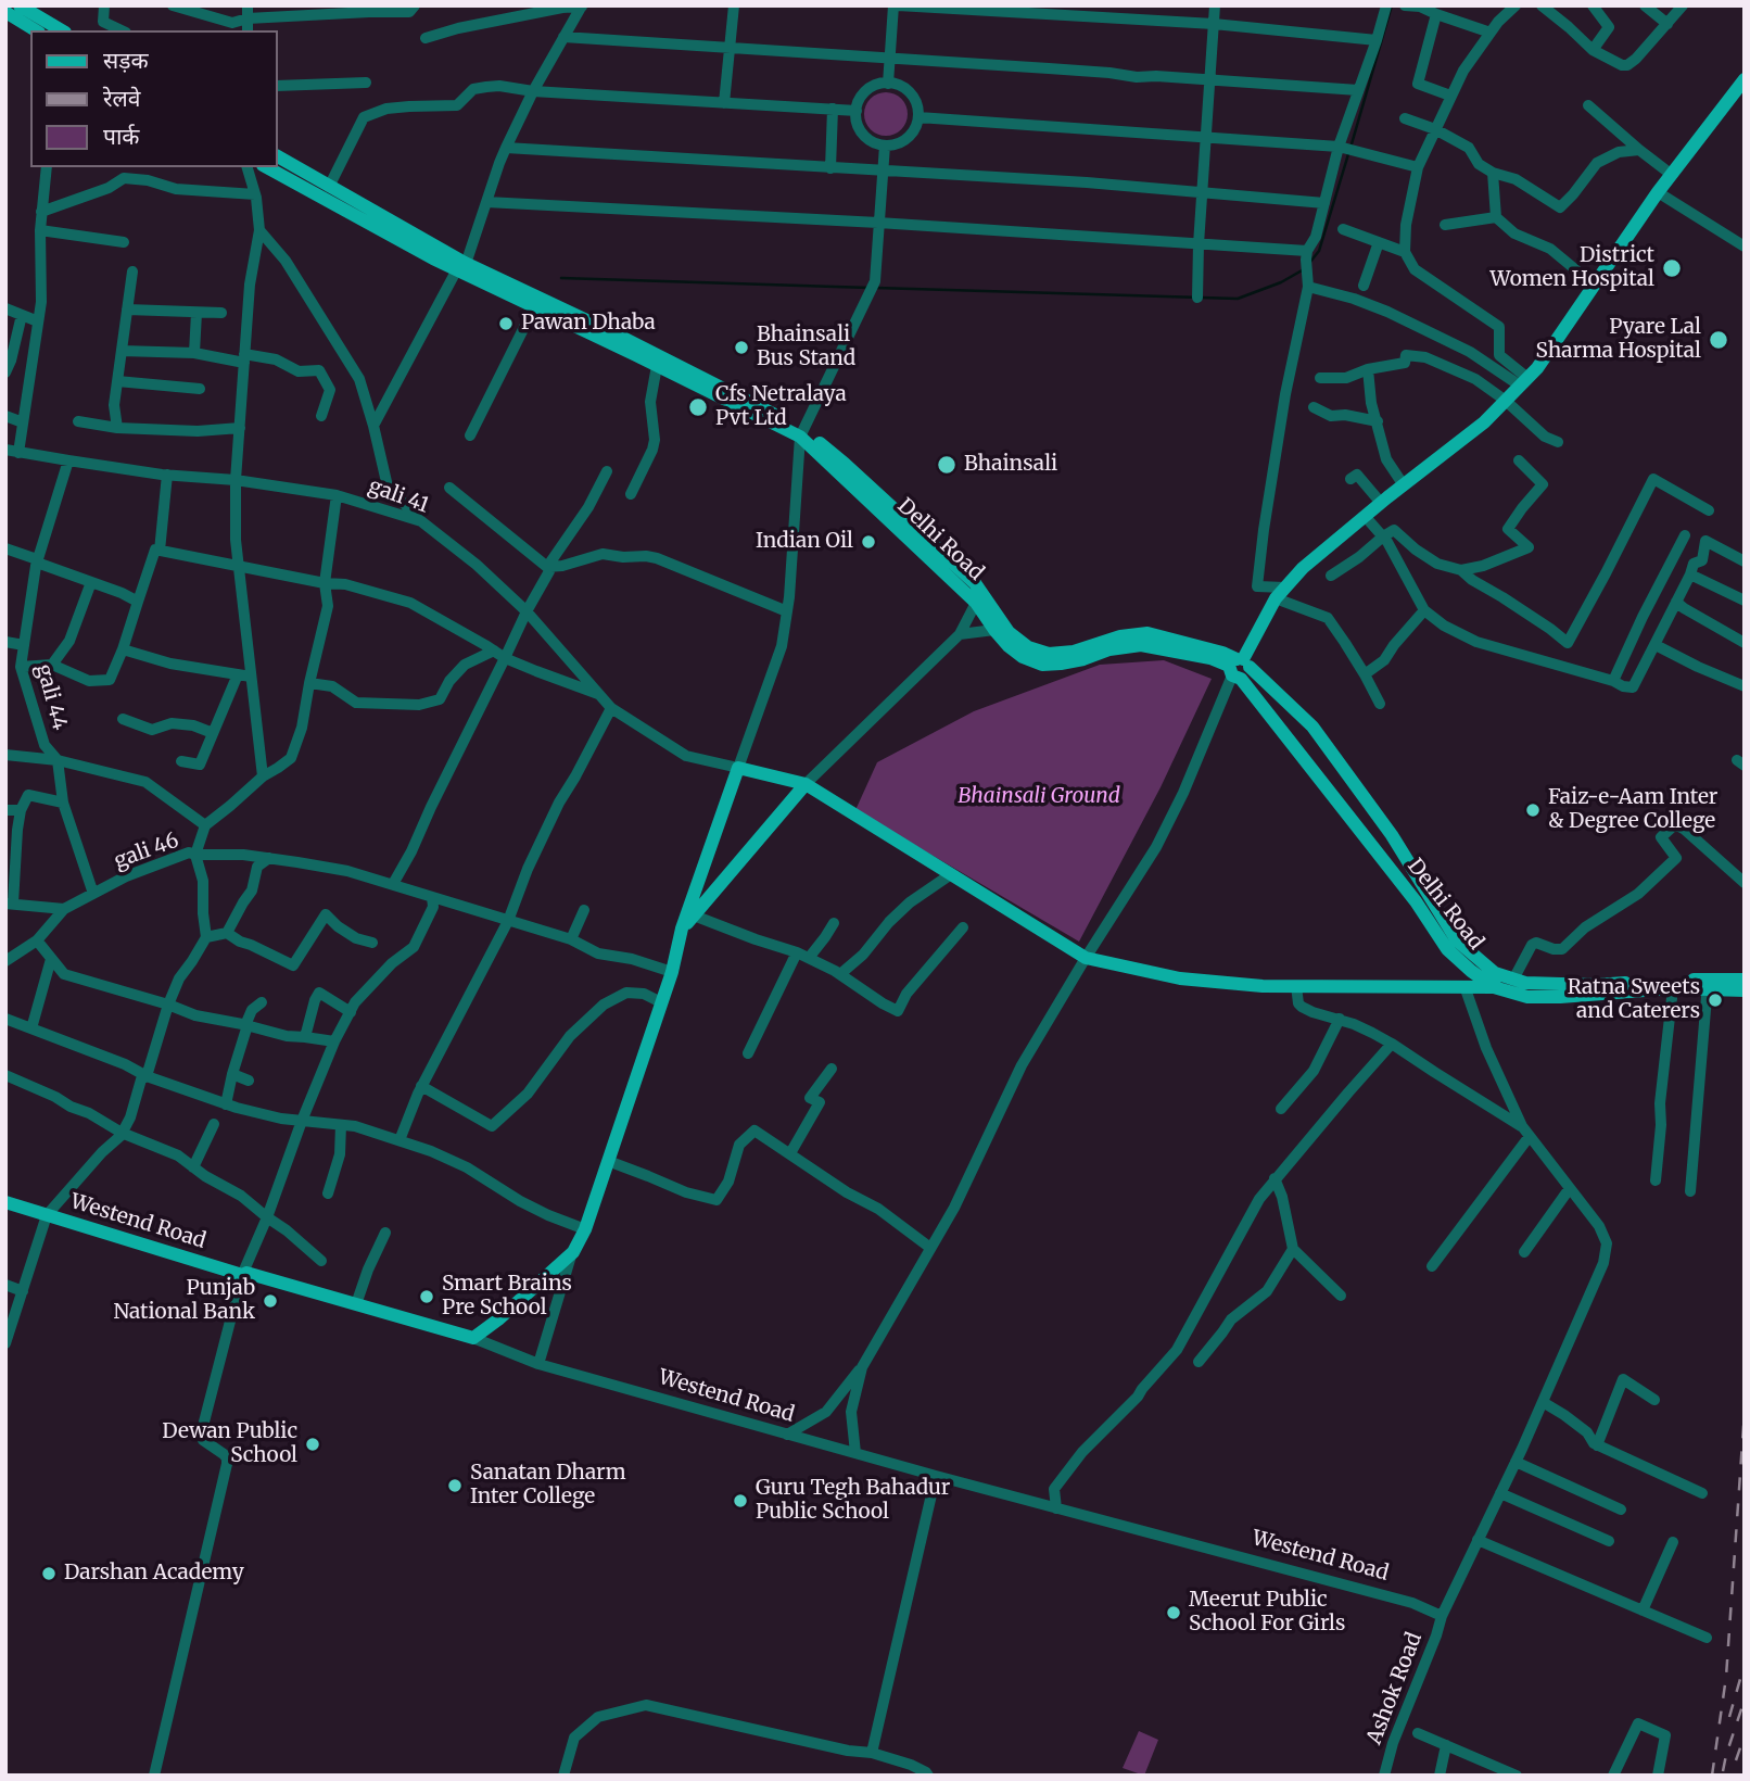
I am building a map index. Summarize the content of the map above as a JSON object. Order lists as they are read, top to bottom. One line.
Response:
{"streets":{"main road":["Delhi Road","Westend Road"],"street":["gali 41","gali 44","gali 46","Ashok Road"]},"crossings":[["gali 41","gali 44"],["gali 44","gali 46"],["Westend Road","Ashok Road"]],"parks":["Bhainsali Ground"],"places":["District Women Hospital","Pawan Dhaba","Pyare Lal Sharma Hospital","Bhainsali Bus Stand","Cfs Netralaya Pvt Ltd","Bhainsali","Indian Oil","Faiz-e-Aam Inter & Degree College","Ratna Sweets and Caterers","Smart Brains Pre School","Punjab National Bank","Dewan Public School","Sanatan Dharm Inter College","Guru Tegh Bahadur Public School","Darshan Academy","Meerut Public School For Girls"],"legend":["सड़क","रेलवे","पार्क"]}
